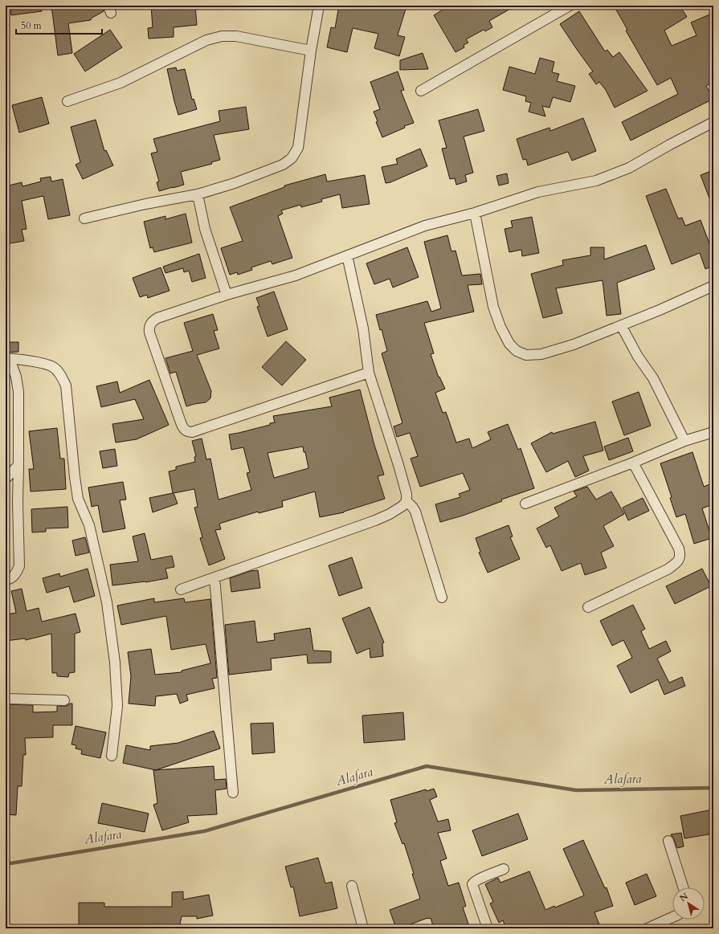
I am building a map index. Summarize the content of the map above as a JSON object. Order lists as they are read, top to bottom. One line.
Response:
{"water":["Alafara"],"scale_bar":"50 m","north":"top left"}
